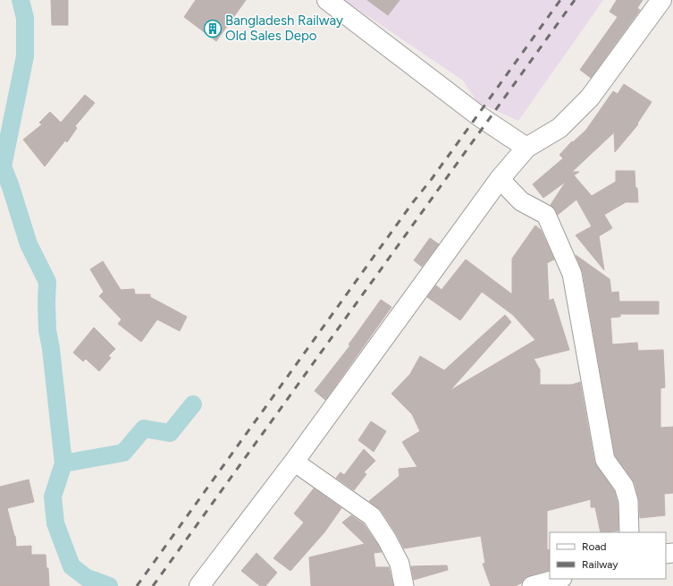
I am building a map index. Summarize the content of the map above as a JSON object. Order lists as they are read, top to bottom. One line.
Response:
{"places":{"building":["Bangladesh Railway Old Sales Depo"]},"legend":["Road","Railway"]}
